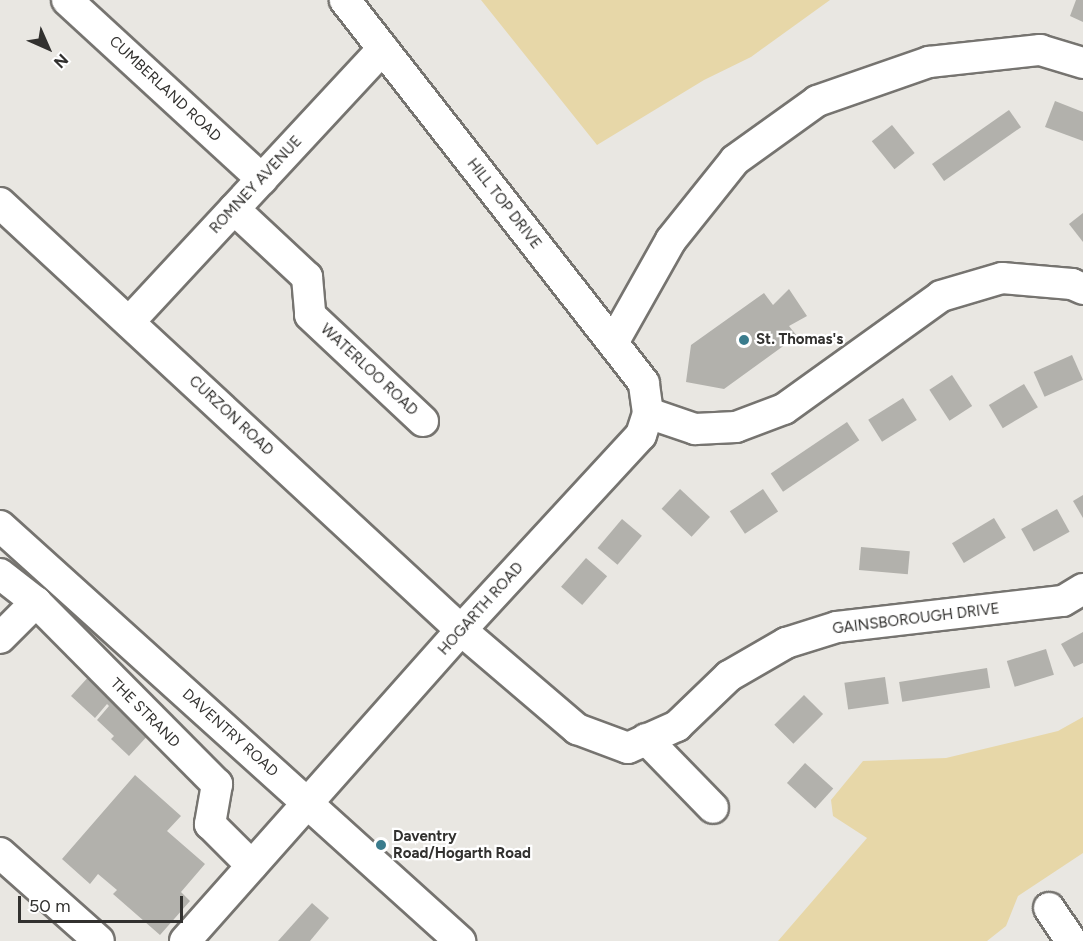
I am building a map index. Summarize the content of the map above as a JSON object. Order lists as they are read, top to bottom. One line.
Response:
{"streets":{"street":["CUMBERLAND ROAD","ROMNEY AVENUE","HILL TOP DRIVE","WATERLOO ROAD","CURZON ROAD","HOGARTH ROAD","GAINSBOROUGH DRIVE","THE STRAND","DAVENTRY ROAD"]},"crossings":[["CUMBERLAND ROAD","ROMNEY AVENUE"],["ROMNEY AVENUE","HILL TOP DRIVE"],["ROMNEY AVENUE","WATERLOO ROAD"],["ROMNEY AVENUE","CURZON ROAD"],["HILL TOP DRIVE","HOGARTH ROAD"],["CURZON ROAD","HOGARTH ROAD"],["CURZON ROAD","GAINSBOROUGH DRIVE"],["HOGARTH ROAD","GAINSBOROUGH DRIVE"],["HOGARTH ROAD","THE STRAND"],["HOGARTH ROAD","DAVENTRY ROAD"]],"places":["St. Thomas's","Daventry Road/Hogarth Road"],"scale_bar":"50 m","north":"bottom right"}
